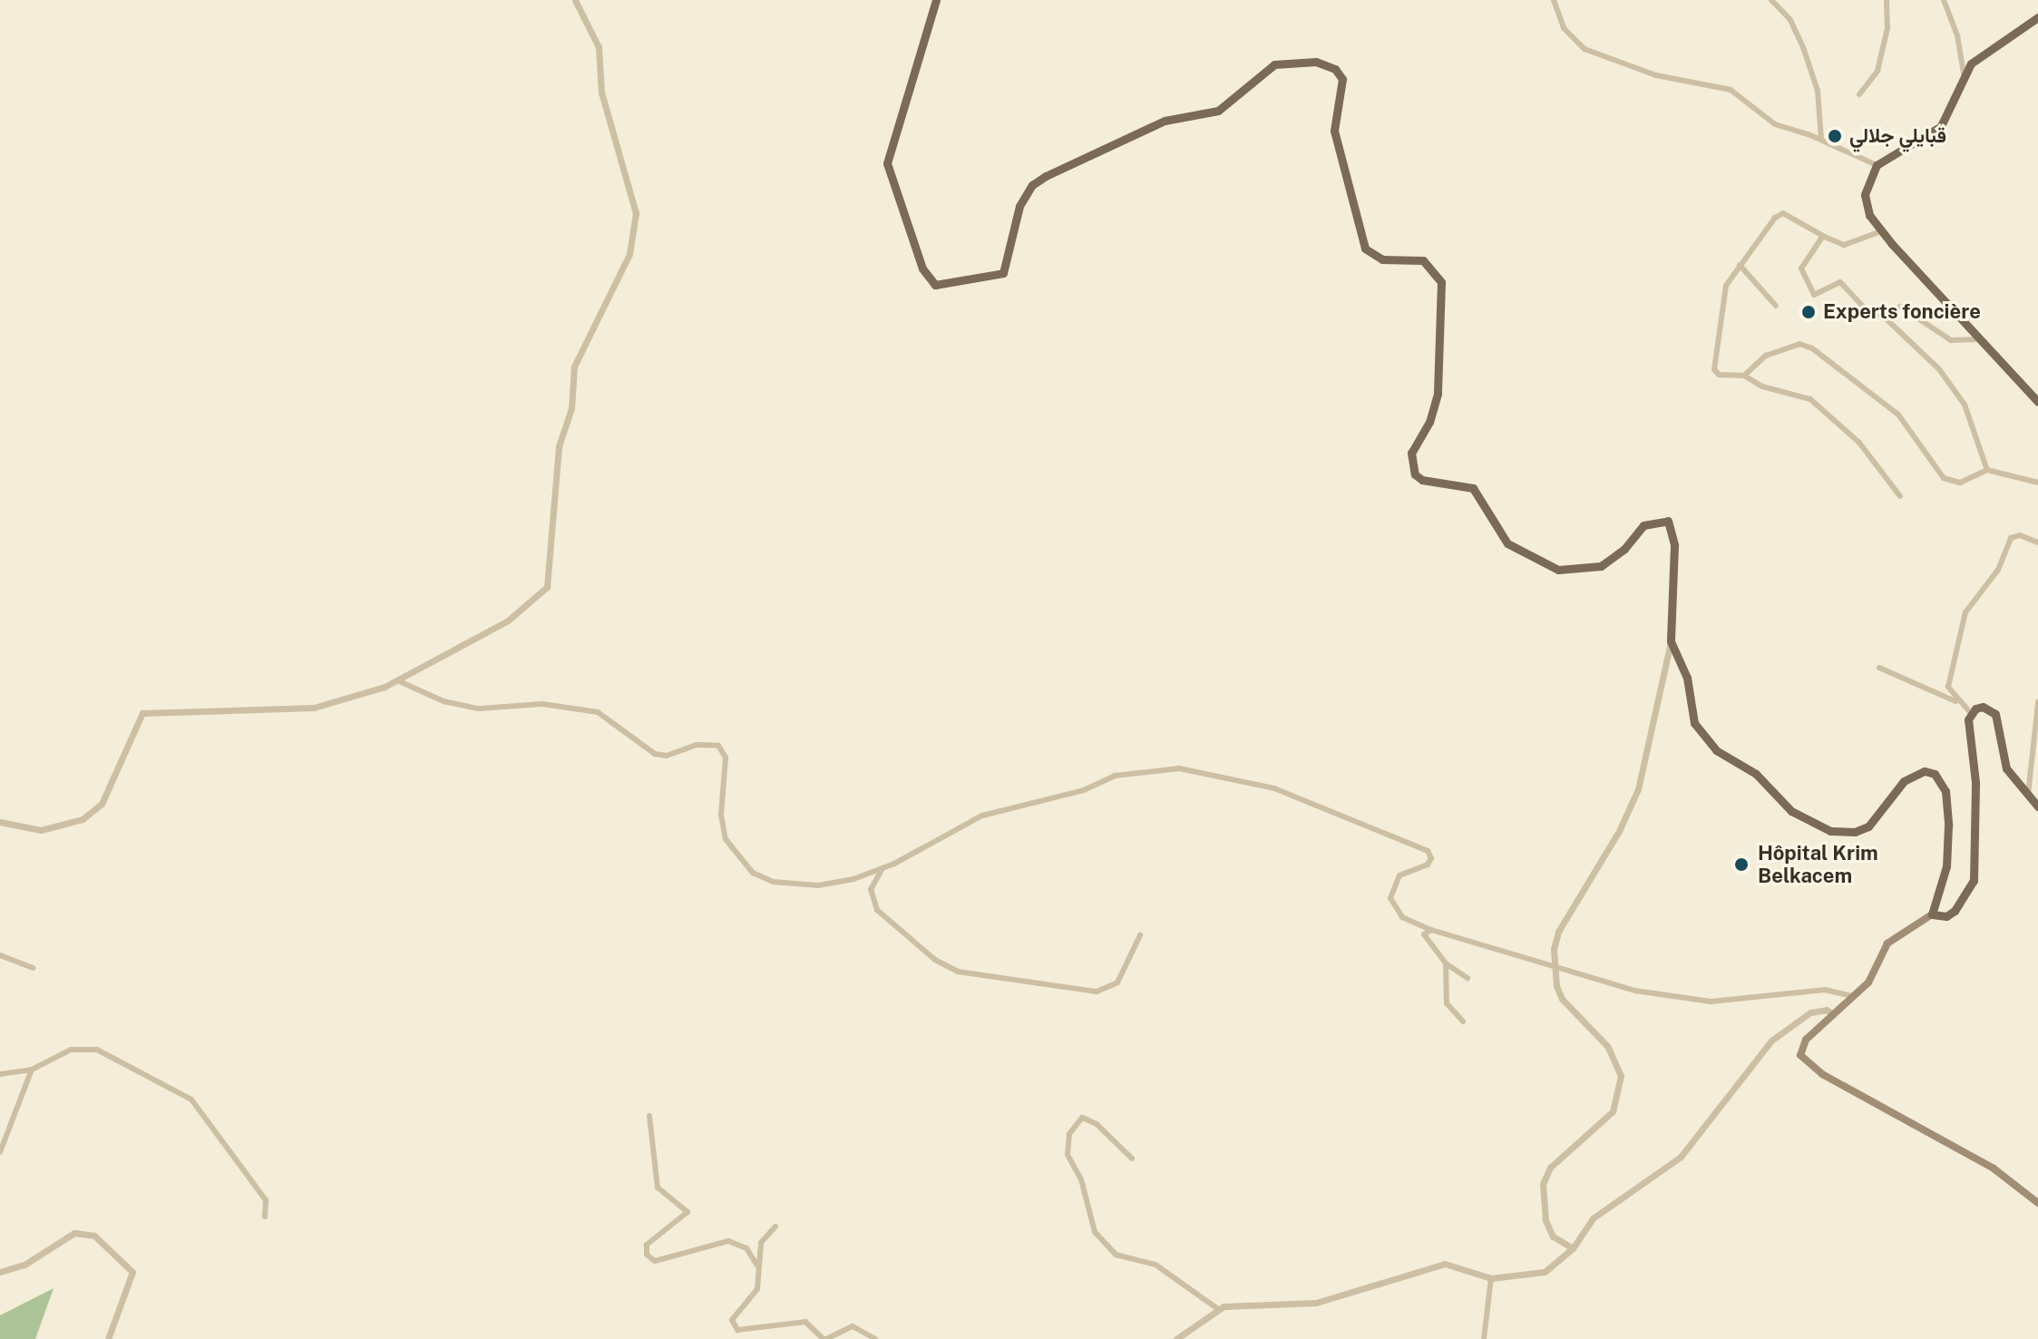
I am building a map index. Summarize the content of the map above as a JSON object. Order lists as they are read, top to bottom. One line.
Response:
{"places":["قبايلي جلالي","Experts foncière","Hôpital Krim Belkacem"]}
